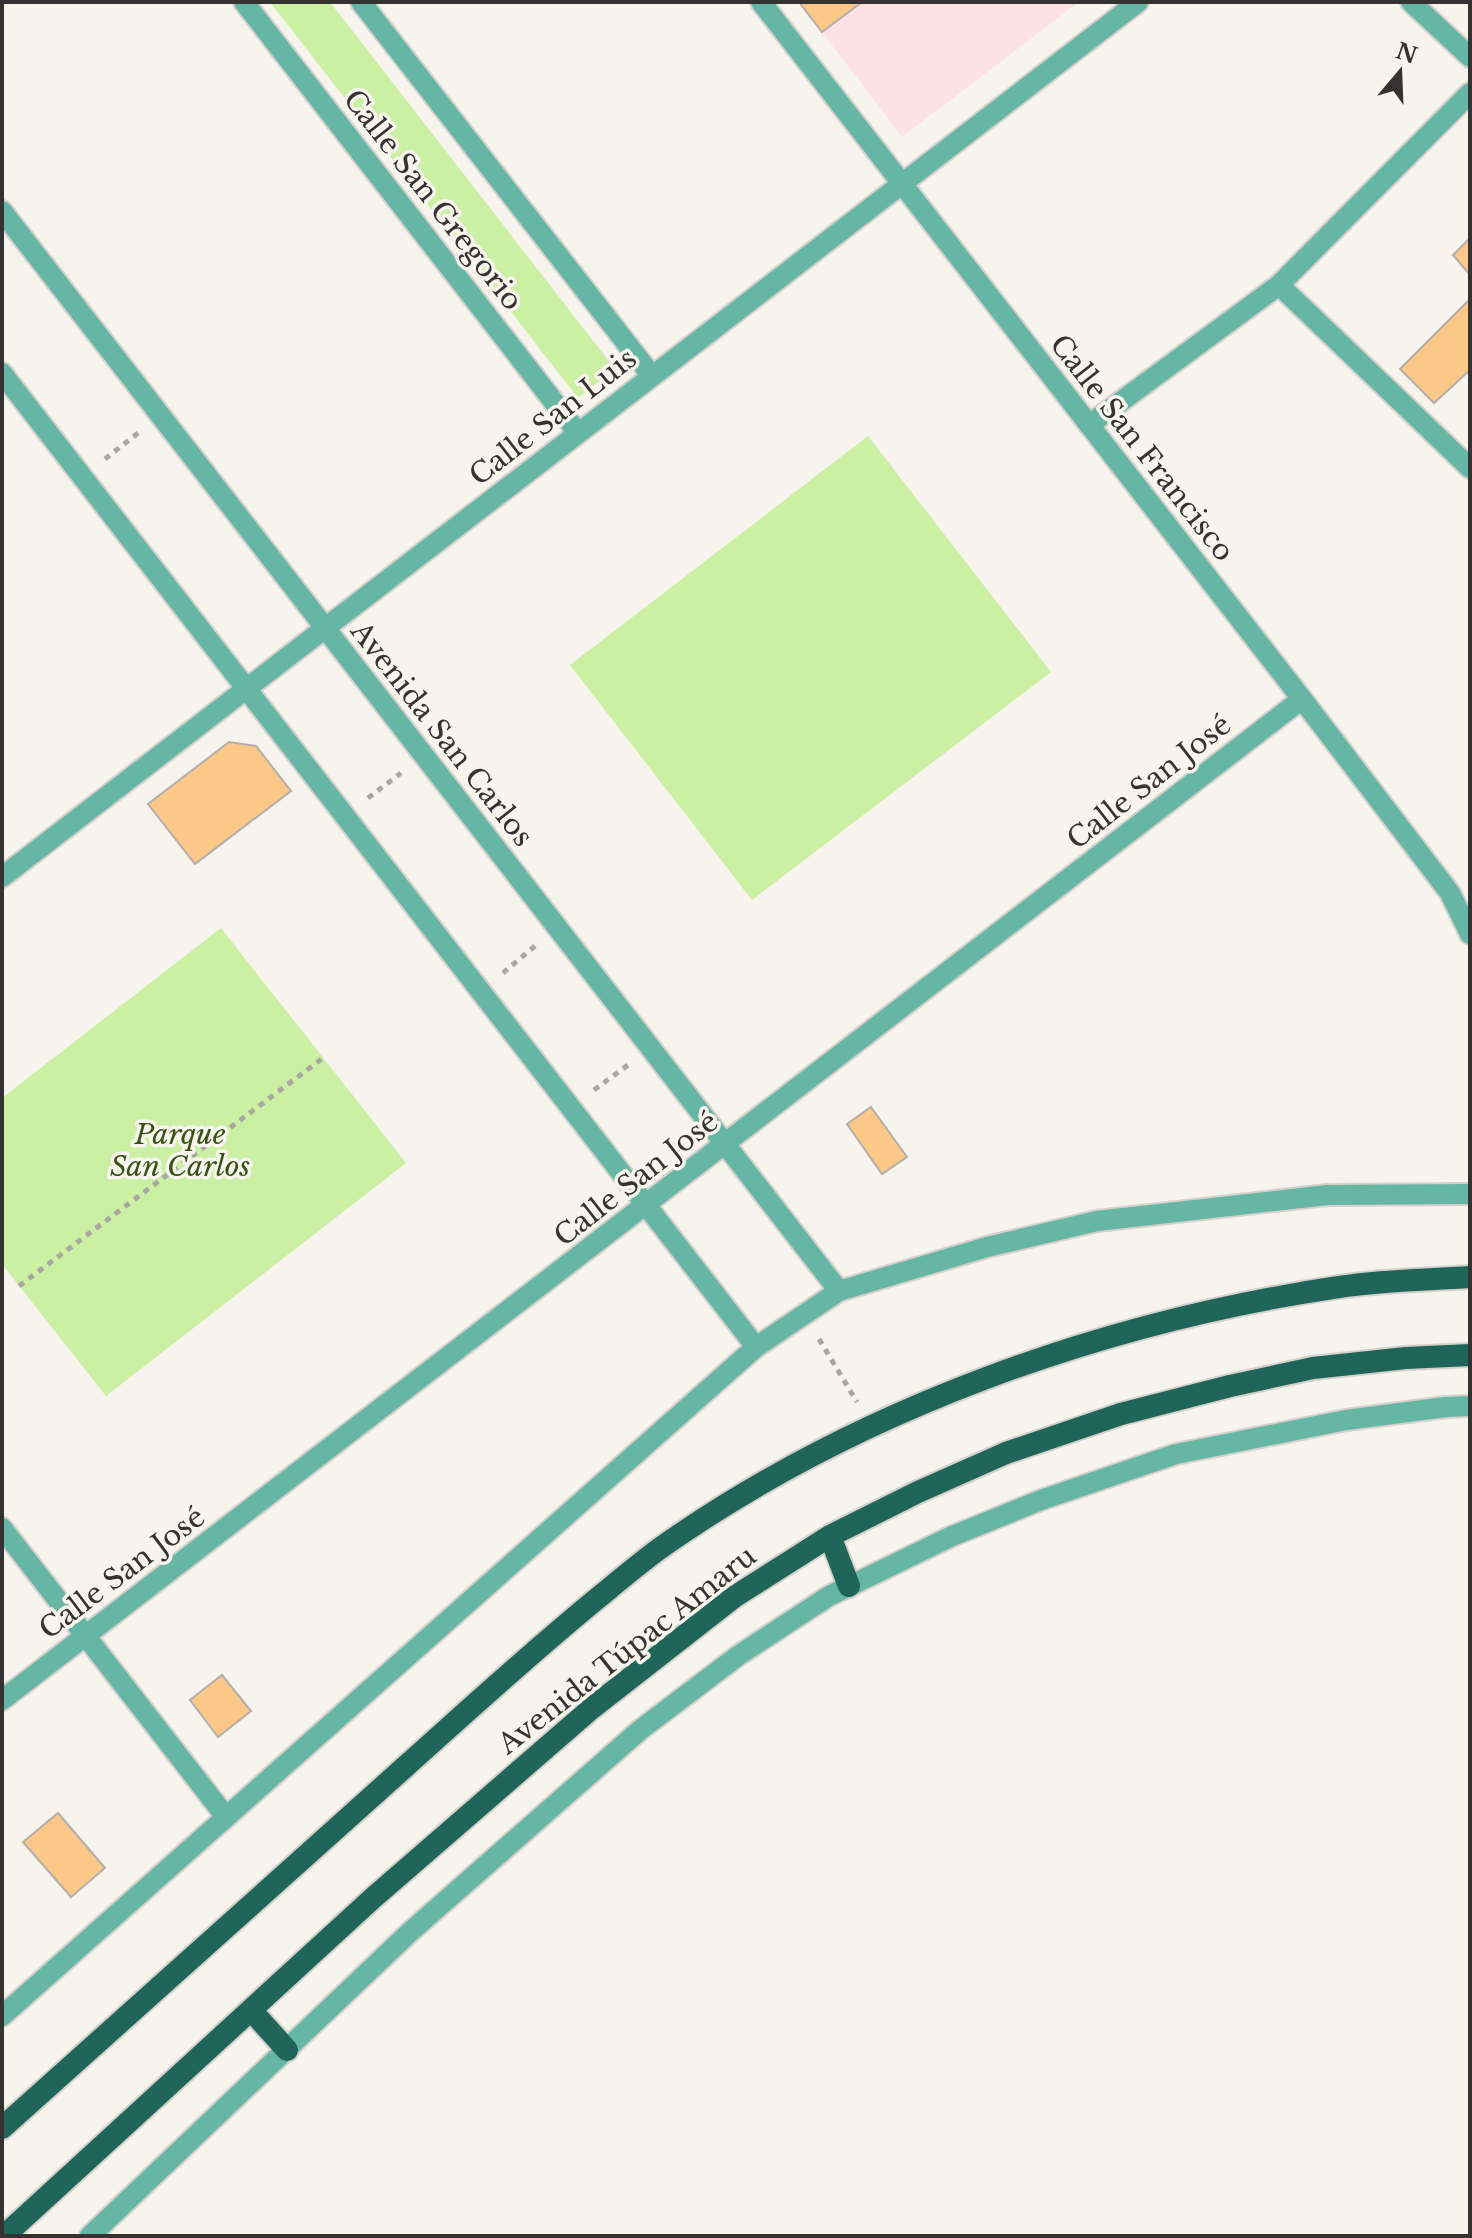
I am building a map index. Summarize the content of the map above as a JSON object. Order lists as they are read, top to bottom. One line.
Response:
{"streets":{"highway":["Avenida Túpac Amaru"],"street":["Calle San Gregorio","Calle San Luis","Calle San Francisco","Avenida San Carlos","Calle San José"]},"crossings":[["Calle San Gregorio","Calle San Luis"],["Calle San Luis","Calle San Francisco"],["Calle San Luis","Avenida San Carlos"],["Calle San Francisco","Calle San José"],["Avenida San Carlos","Calle San José"]],"parks":["Parque San Carlos"],"north":"top"}
